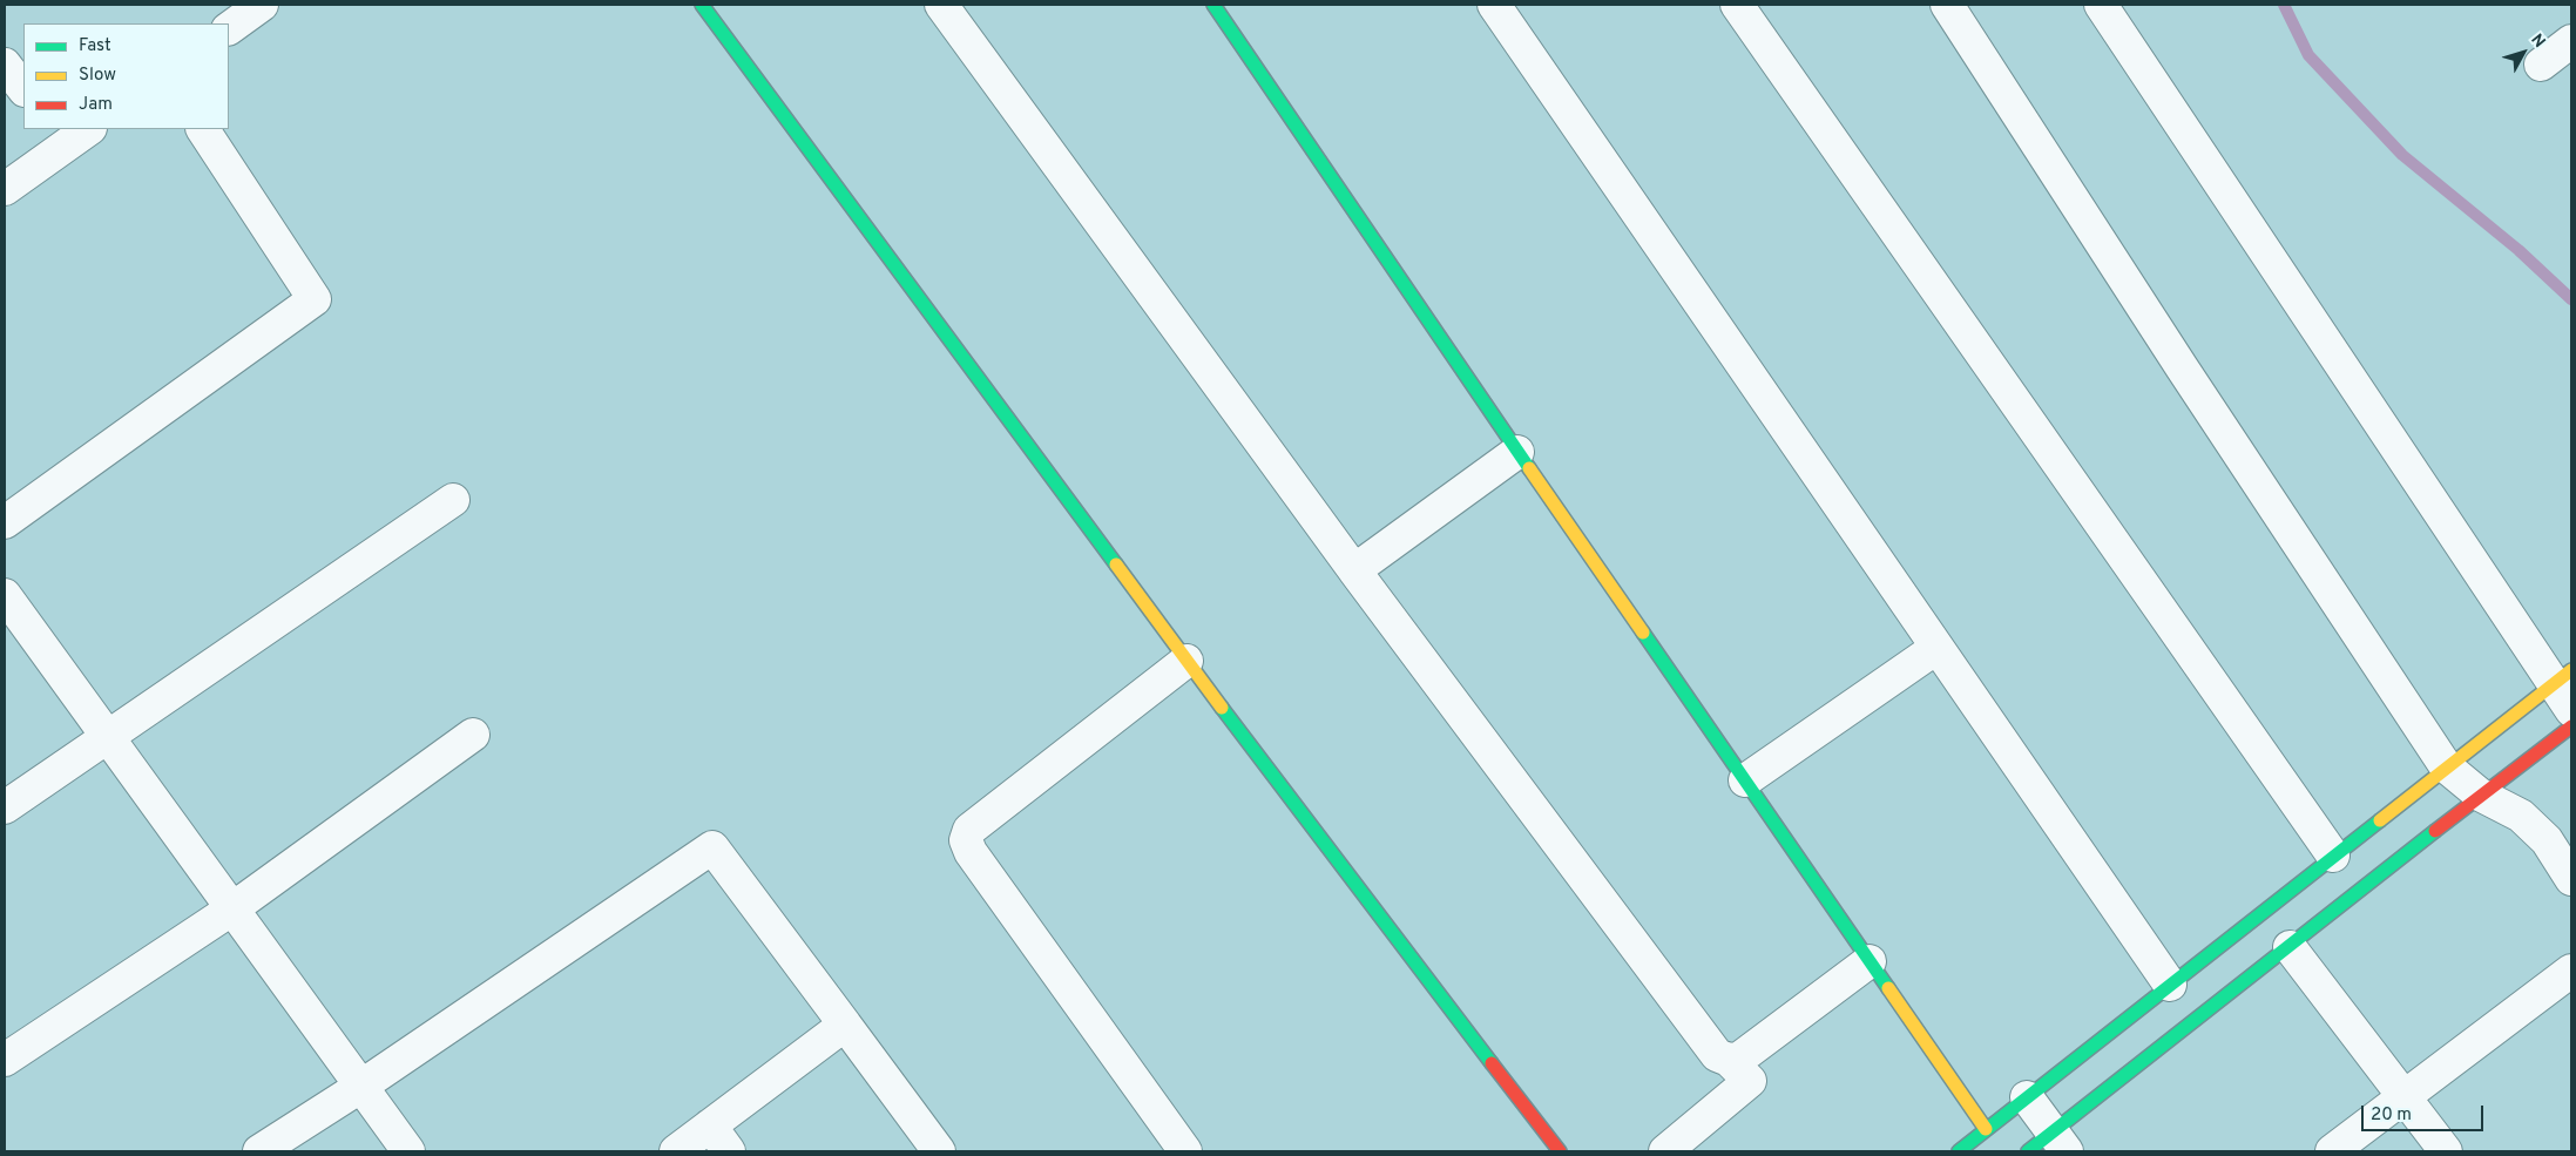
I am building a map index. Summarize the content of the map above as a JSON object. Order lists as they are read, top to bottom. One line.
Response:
{"legend":["Fast","Slow","Jam"],"scale_bar":"20 m","north":"top right"}
